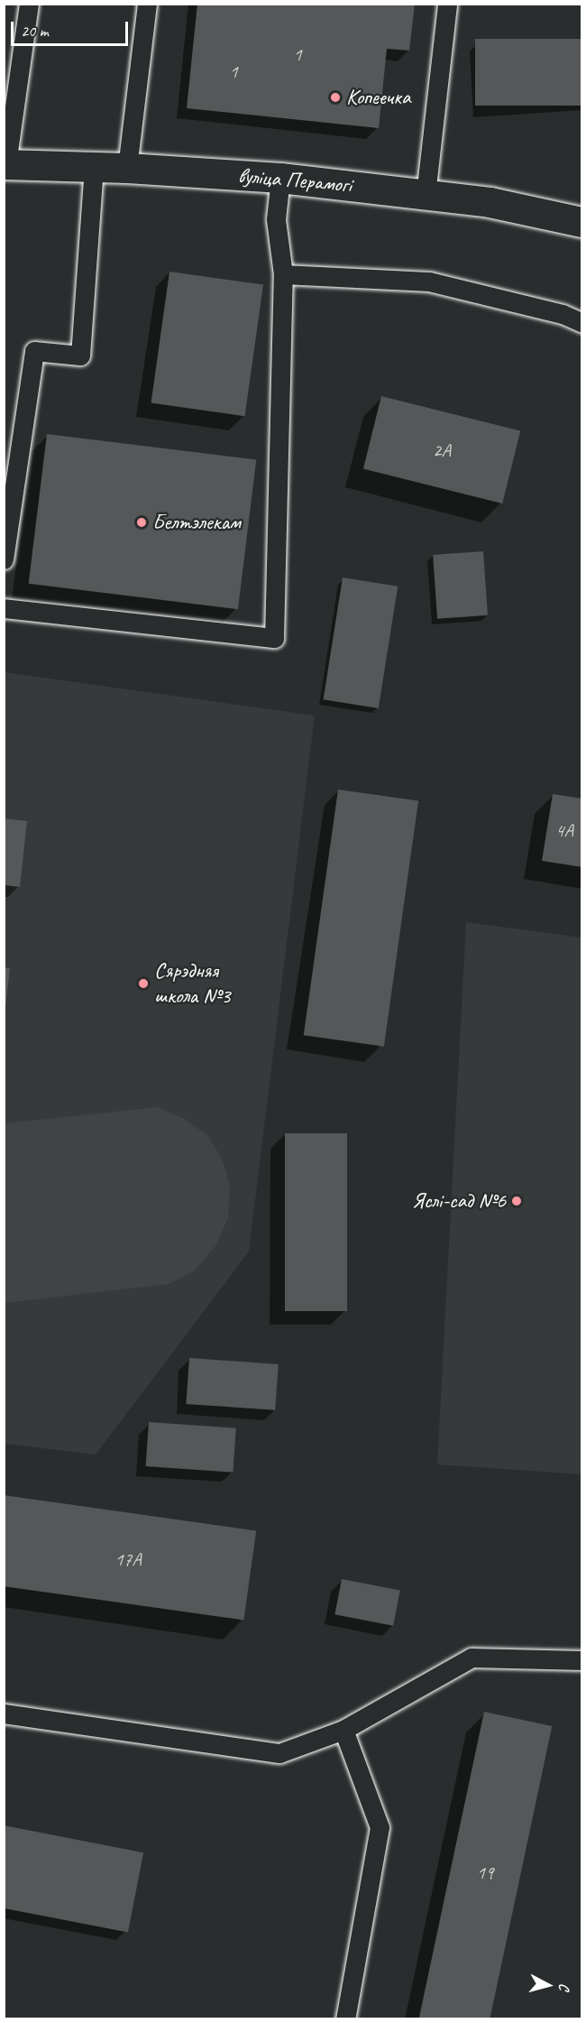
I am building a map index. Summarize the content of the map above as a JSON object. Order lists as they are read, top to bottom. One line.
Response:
{"streets":{"main road":["вуліца Перамогі"]},"places":["Копеечка","Белтэлекам","Сярэдняя школа №3","Яслі-сад №6"],"house_numbers":["1","1","2А","4А","17А","19"],"scale_bar":"20 m","north":"right"}
